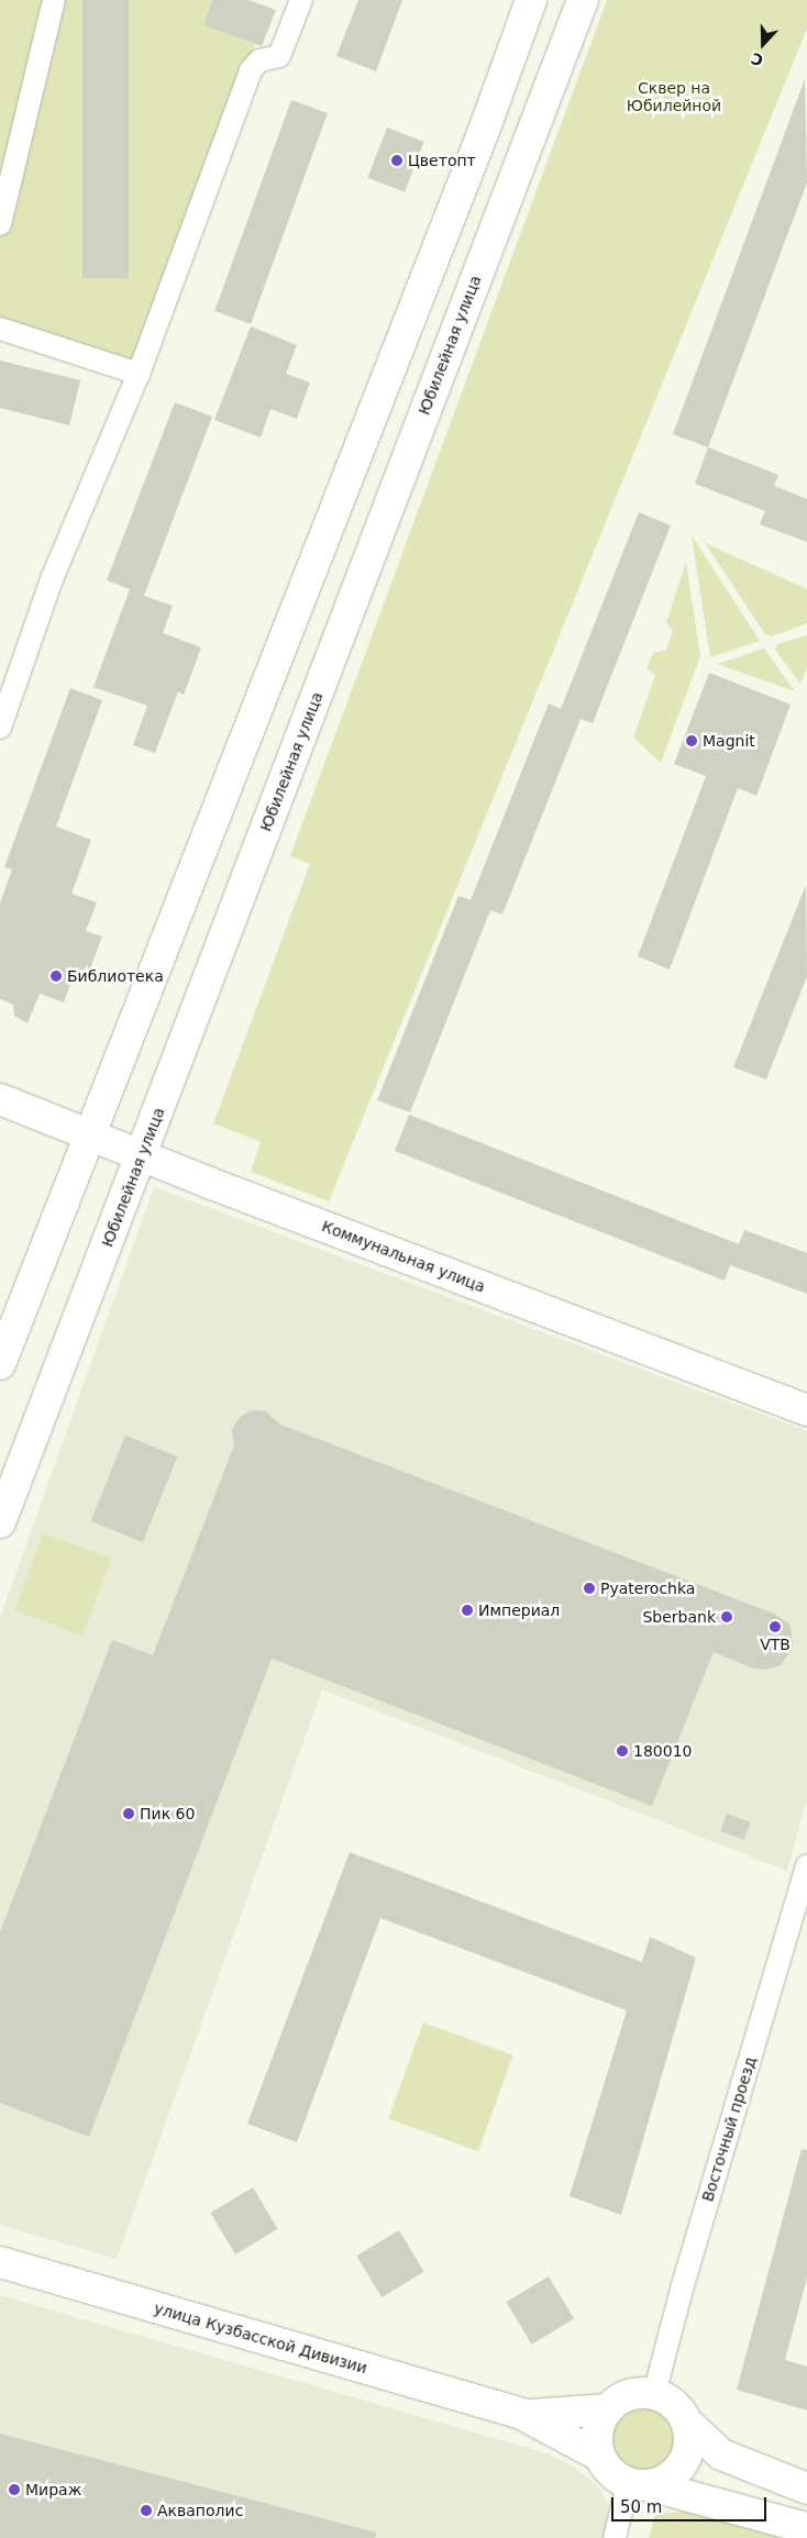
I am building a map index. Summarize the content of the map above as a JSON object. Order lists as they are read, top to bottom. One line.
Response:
{"streets":{"main road":["Юбилейная улица","Коммунальная улица","улица Кузбасской Дивизии"],"street":["Восточный проезд"]},"crossings":[["Юбилейная улица","Коммунальная улица"],["Восточный проезд","улица Кузбасской Дивизии"]],"parks":["Сквер на Юбилейной"],"places":["Цветопт","Magnit","Библиотека","Pyaterochka","Империал","Sberbank","VTB","180010","Пик 60","Мираж","Акваполис"],"scale_bar":"50 m","north":"bottom"}
